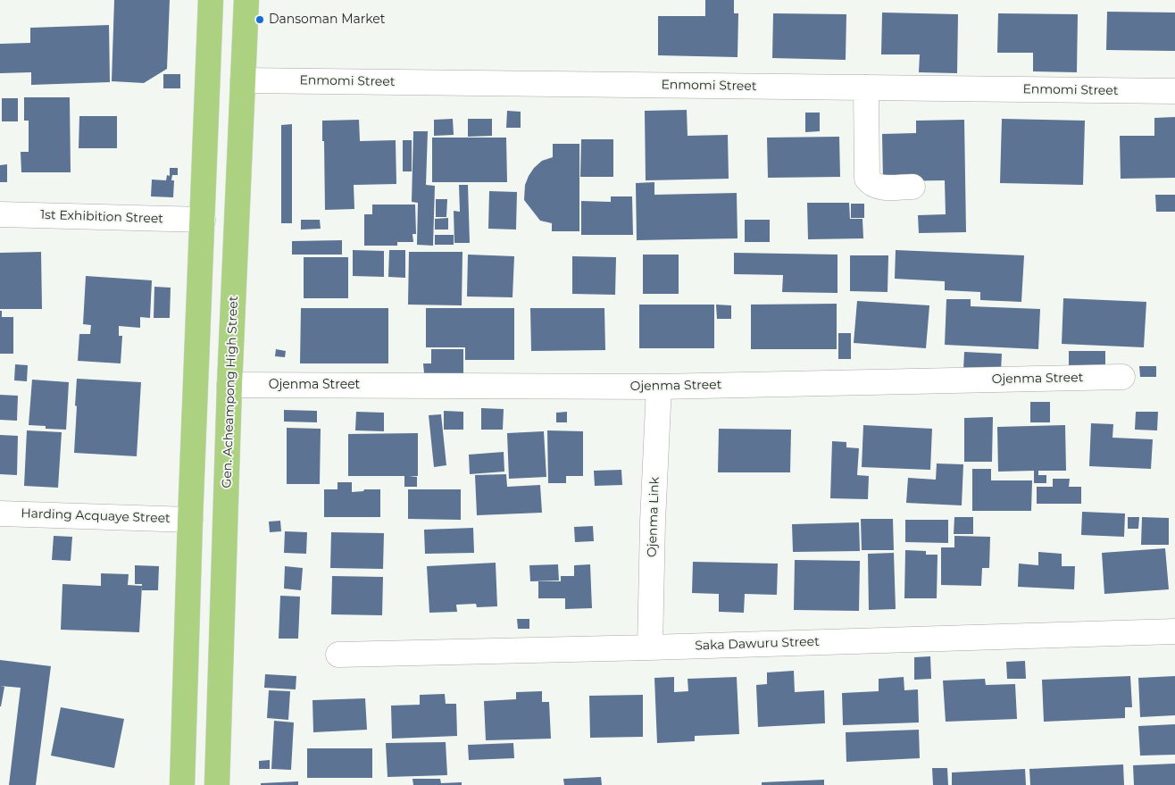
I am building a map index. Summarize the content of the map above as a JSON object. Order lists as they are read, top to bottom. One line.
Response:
{"streets":{"main road":["Gen. Acheampong High Street"],"street":["Enmomi Street","1st Exhibition Street","Ojenma Street","Harding Acquaye Street","Ojenma Link","Saka Dawuru Street"]},"crossings":[["Enmomi Street","Gen. Acheampong High Street"],["Ojenma Street","Gen. Acheampong High Street"],["Ojenma Street","Ojenma Link"],["Ojenma Link","Saka Dawuru Street"]],"places":["Dansoman Market"]}
